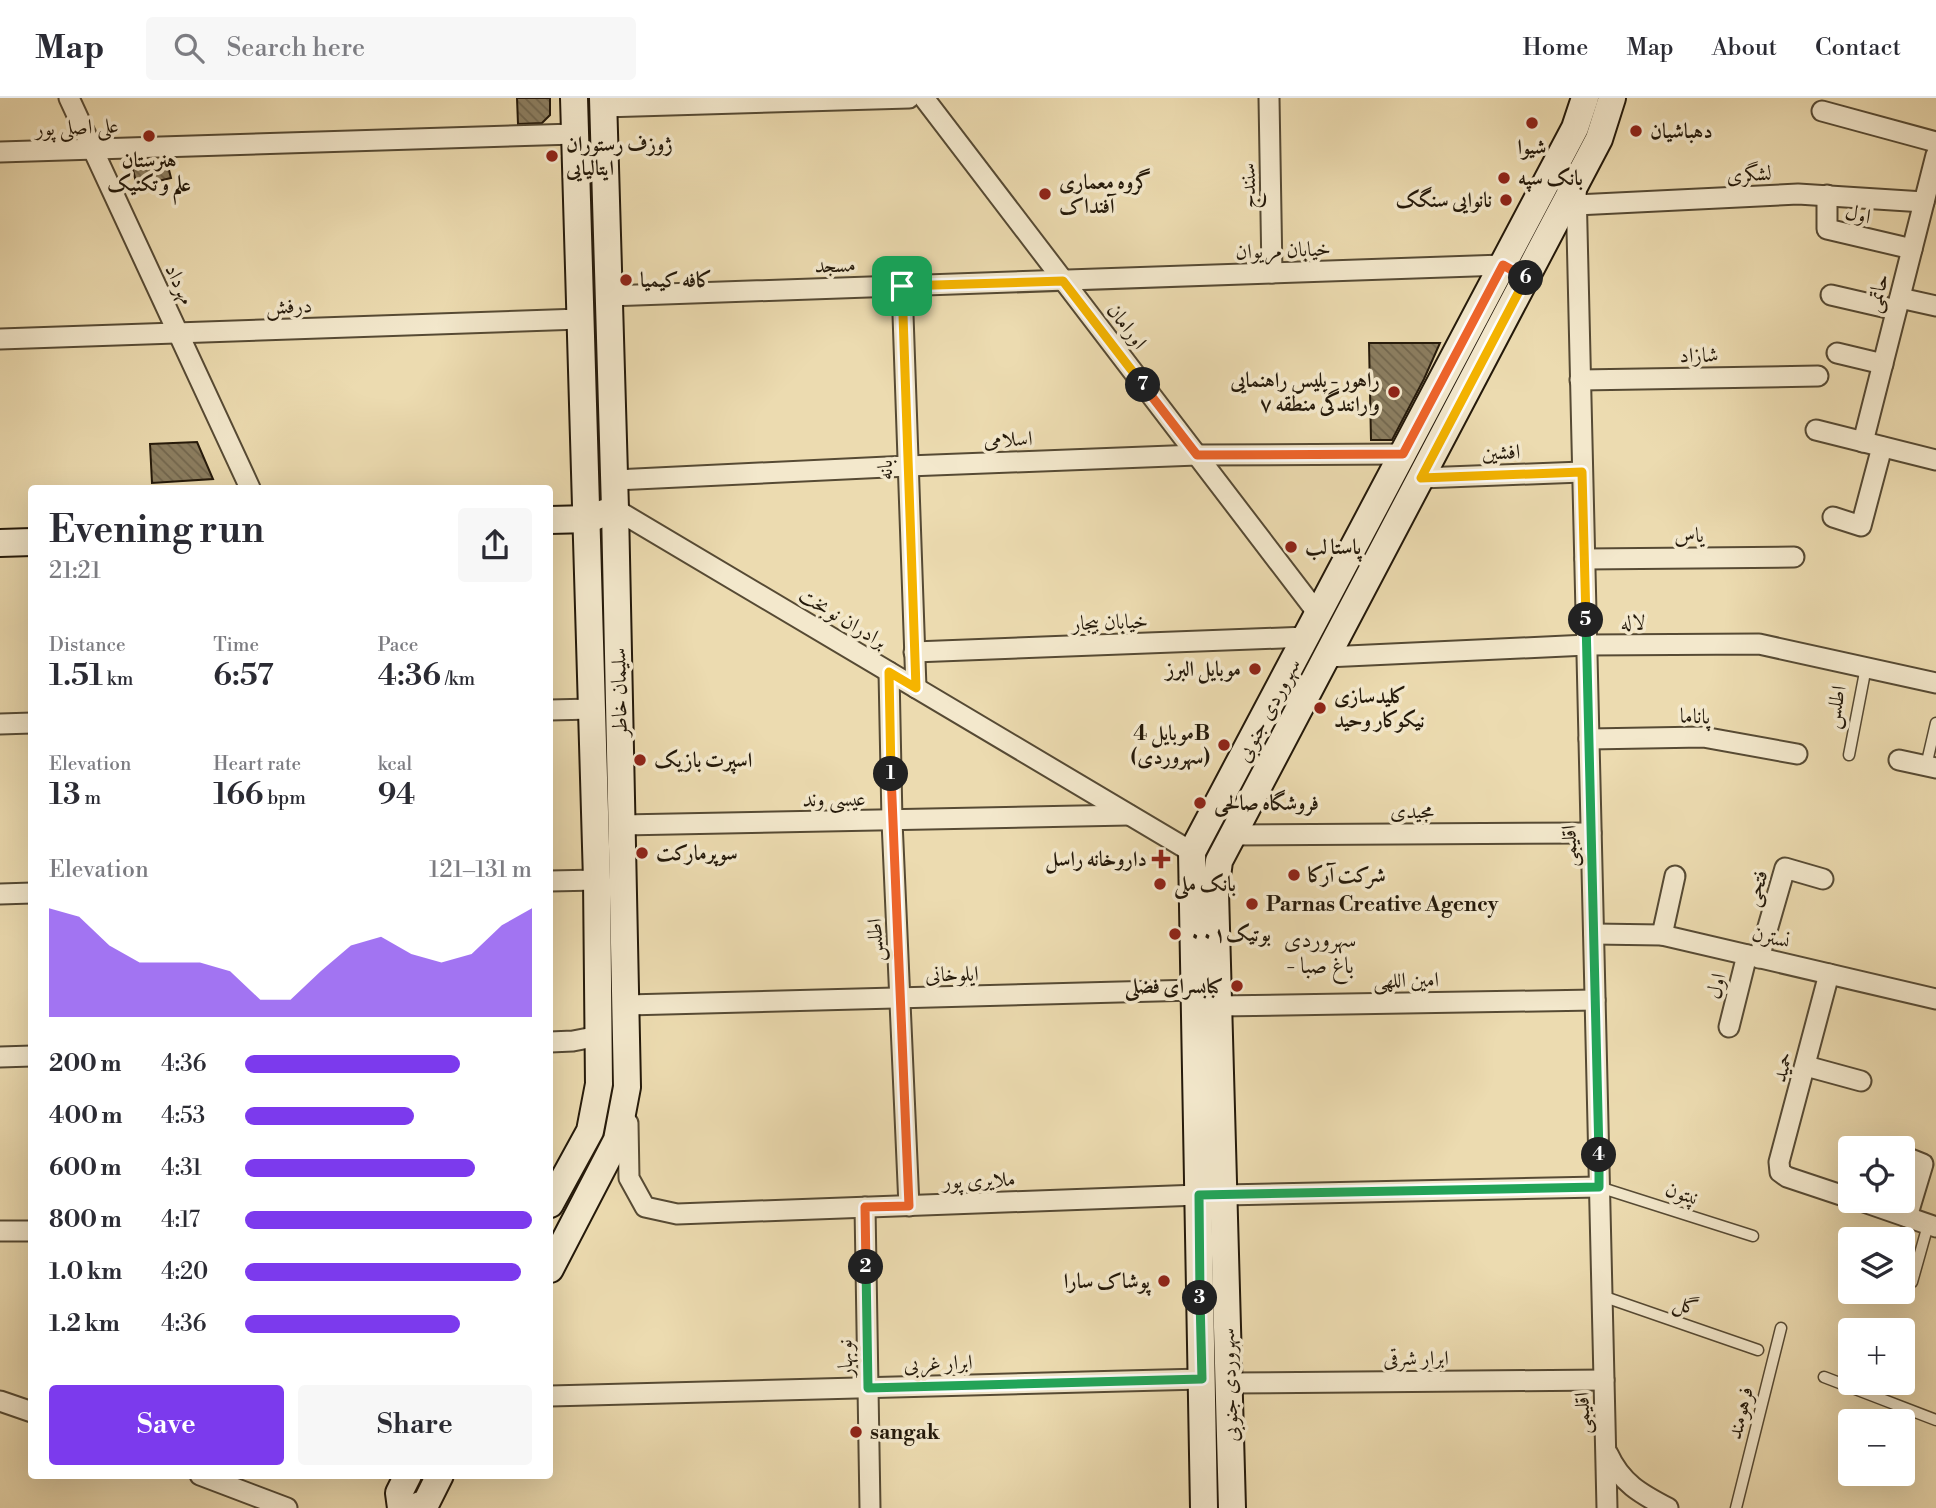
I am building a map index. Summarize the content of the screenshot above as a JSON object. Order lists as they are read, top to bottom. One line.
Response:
{"streets":{"main road":["سلیمان خاطر","سهروردی جنوبی"],"street":["علی اصلی پور","لشگری","سنندج","اول","خیابان مریوان","مسجد","مهرداد","حاتمی","درفش","اورامان","شازاد","اسلامی","افشین","بانه","یاس","برادران نوبخت","خیابان بیجار","لاله","اطلس","پاناما","عیسی وند","مجیدی","اقلیمی","فتحی","نسترن","ایلوخانی","امین اللهی","حمید","ملایری پور","نوبهار","ابرار شرقی","ابرار غربی"],"lane":["نپتون","گل","فرهومند"]},"crossings":[["علی اصلی پور","مهرداد"],["علی اصلی پور","سلیمان خاطر"],["لشگری","اول"],["لشگری","حاتمی"],["لشگری","سهروردی جنوبی"],["لشگری","اقلیمی"],["سنندج","خیابان مریوان"],["اول","حاتمی"],["اول","فتحی"],["اول","نسترن"],["خیابان مریوان","مسجد"],["خیابان مریوان","اورامان"],["خیابان مریوان","سهروردی جنوبی"],["مسجد","اورامان"],["مسجد","بانه"],["مسجد","سلیمان خاطر"],["مهرداد","درفش"],["درفش","سلیمان خاطر"],["اورامان","اسلامی"],["اورامان","خیابان بیجار"],["اورامان","سهروردی جنوبی"],["شازاد","اقلیمی"],["اسلامی","بانه"],["اسلامی","سلیمان خاطر"],["اسلامی","سهروردی جنوبی"],["افشین","سهروردی جنوبی"],["افشین","اقلیمی"],["بانه","برادران نوبخت"],["بانه","خیابان بیجار"],["یاس","اقلیمی"],["برادران نوبخت","سلیمان خاطر"],["برادران نوبخت","اطلس"],["برادران نوبخت","سهروردی جنوبی"],["برادران نوبخت","عیسی وند"],["خیابان بیجار","سهروردی جنوبی"],["لاله","اطلس"],["لاله","سهروردی جنوبی"],["لاله","اقلیمی"],["سلیمان خاطر","عیسی وند"],["سلیمان خاطر","ایلوخانی"],["سلیمان خاطر","ملایری پور"],["اطلس","عیسی وند"],["اطلس","ایلوخانی"],["اطلس","ملایری پور"],["سهروردی جنوبی","مجیدی"],["سهروردی جنوبی","اقلیمی"],["سهروردی جنوبی","ایلوخانی"],["سهروردی جنوبی","امین اللهی"],["سهروردی جنوبی","ملایری پور"],["سهروردی جنوبی","ابرار شرقی"],["سهروردی جنوبی","ابرار غربی"],["پاناما","اقلیمی"],["مجیدی","اقلیمی"],["اقلیمی","نسترن"],["اقلیمی","امین اللهی"],["اقلیمی","ملایری پور"],["اقلیمی","نپتون"],["اقلیمی","گل"],["اقلیمی","ابرار شرقی"],["فتحی","نسترن"],["نسترن","حمید"],["ملایری پور","نپتون"],["ملایری پور","نوبهار"],["نوبهار","ابرار غربی"]],"districts":["سهروردی - باغ صبا"],"places":{"other":["شیوا","دهباشیان","هنرستان علم و تکنیک","ژوزف رستوران ایتالیایی","بانک سپه","گروه معماری آفنداک","نانوایی سنگک","کافه کیمیا","راهور - پلیس راهنمایی و رانندگی منطقه ۷","پاستا لب","موبایل البرز","کلیدسازی نیکوکار وحید","موبایل 4B (سهروردی)","اسپرت بازیک","فروشگاه صالحی","سوپرمارکت","شرکت آرکا","بانک ملی","Parnas Creative Agency","بوتیک۰۰۱","کبابسرای فضلی","پوشاک سارا","sangak"],"health":["داروخانه راسل"]},"page":{"header":"Map","search":"Search here","nav":["Home","Map","About","Contact"],"pins":["6","7","5","1","4","2","3"],"heading":["Evening run","21:21"],"stats":[["Distance","1.51 km"],["Time","6:57"],["Pace","4:36 /km"],["Elevation","13 m"],["Heart rate","166 bpm"],["kcal","94"]],"chart":["Elevation","121–131 m"],"list":[{"name":"200 m","note":"4:36"},{"name":"400 m","note":"4:53"},{"name":"600 m","note":"4:31"},{"name":"800 m","note":"4:17"},{"name":"1.0 km","note":"4:20"},{"name":"1.2 km","note":"4:36"}],"map_buttons":["+","−"],"buttons":["Save","Share"]}}
